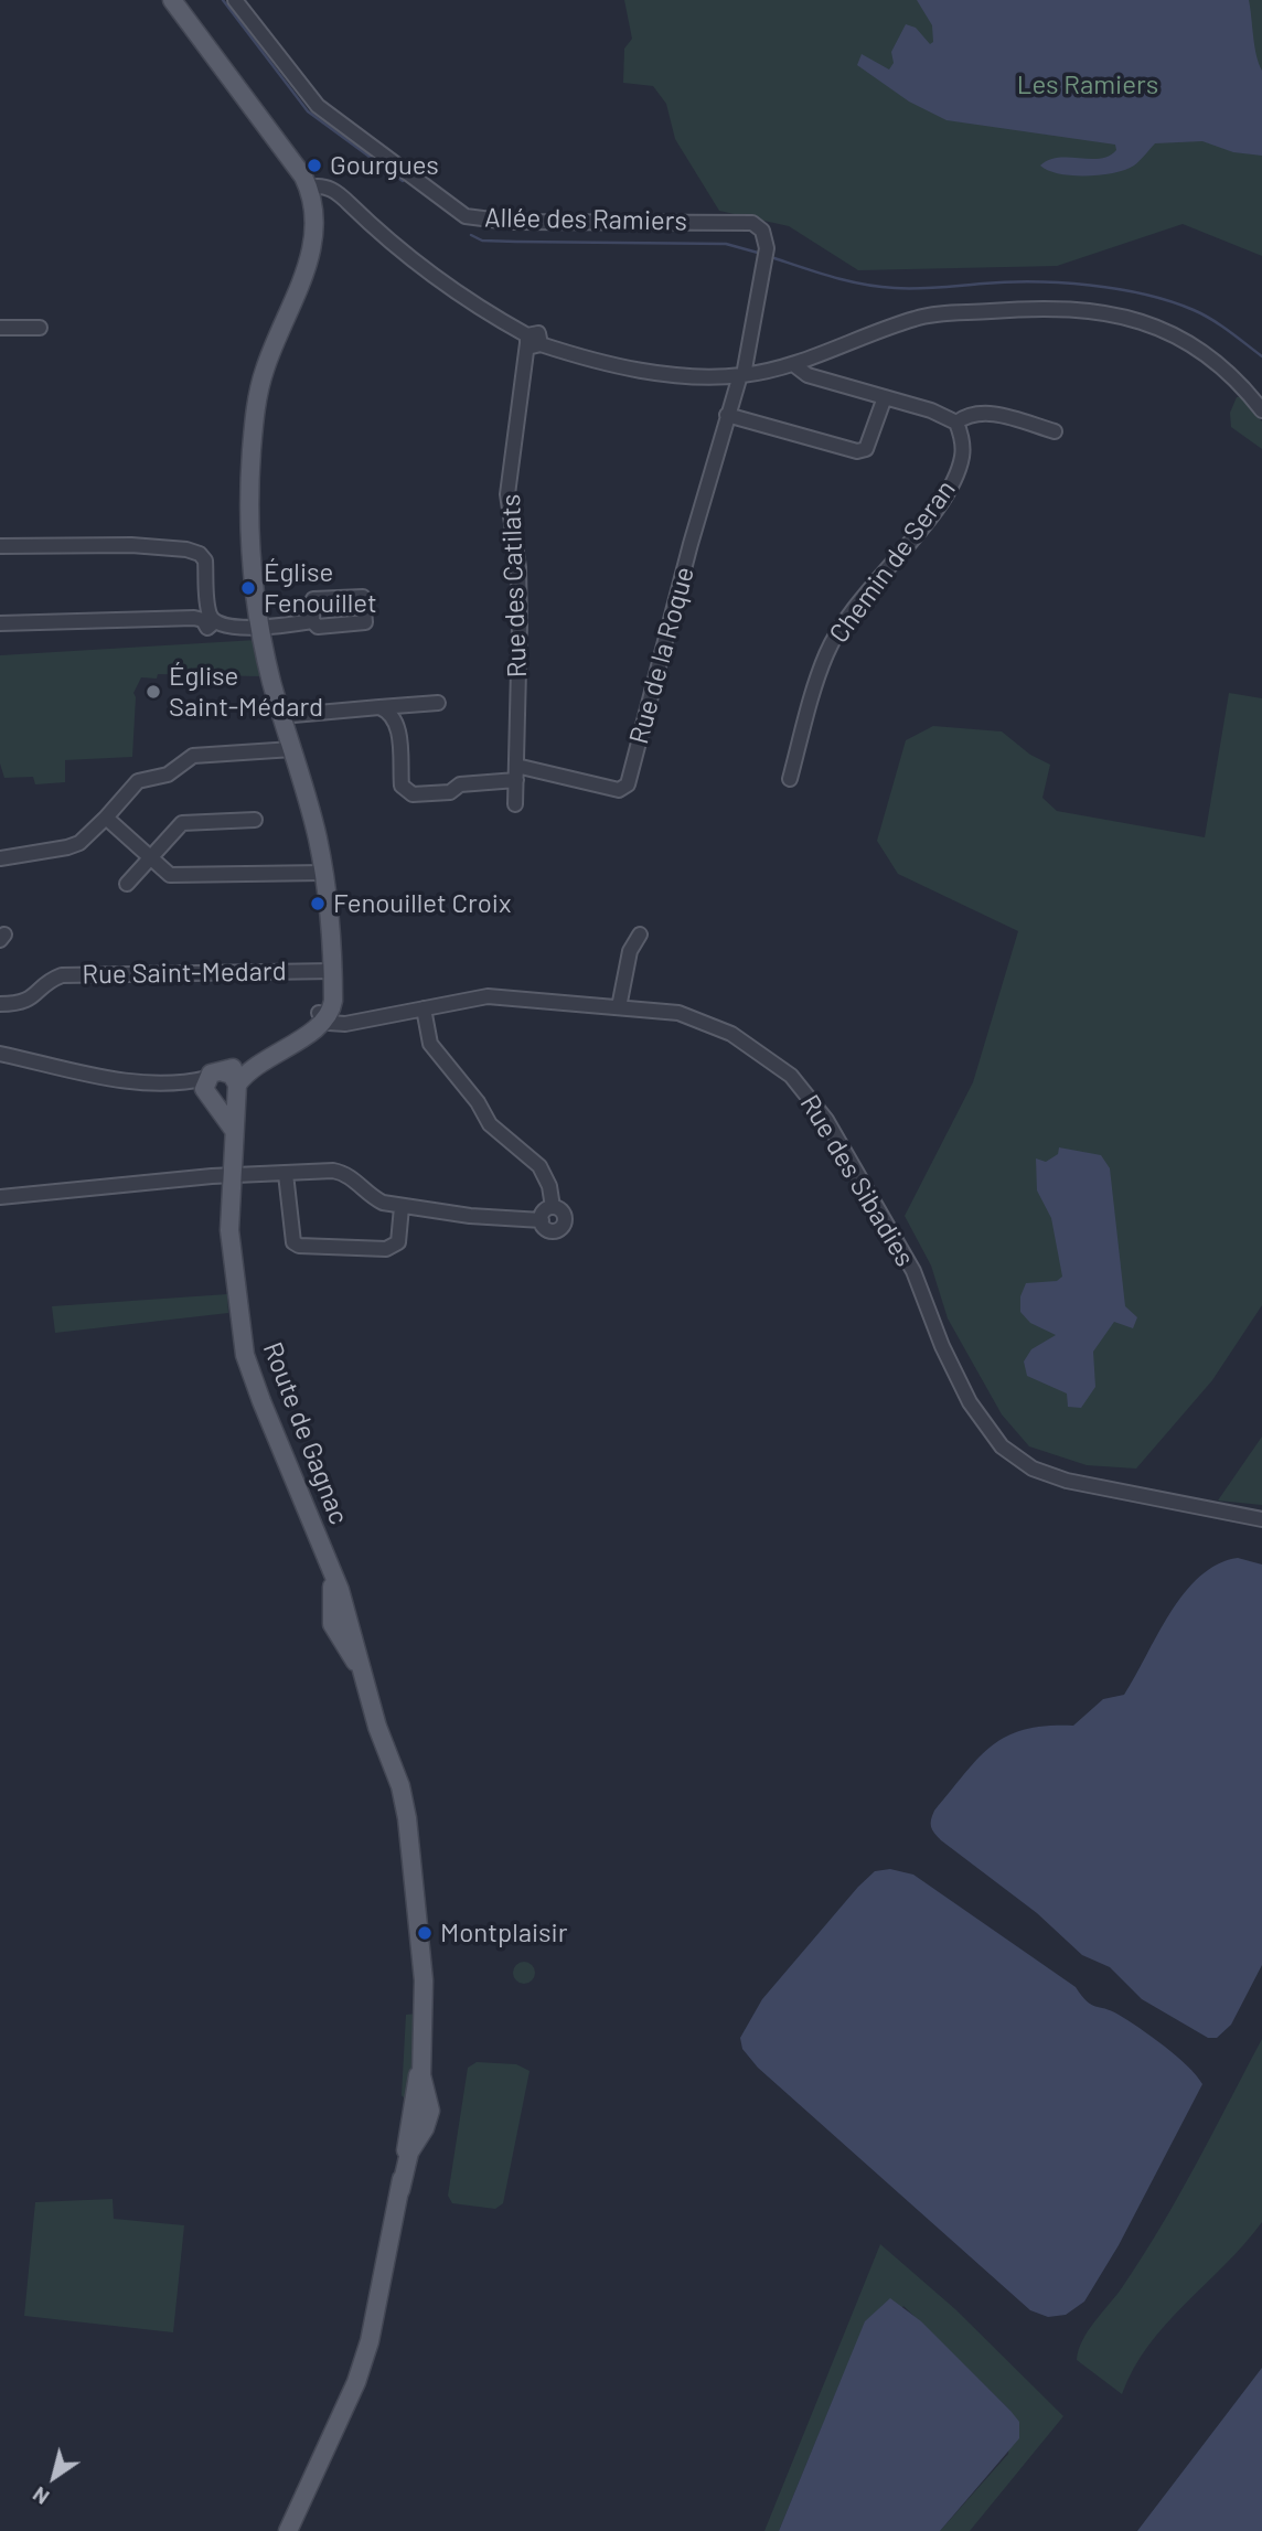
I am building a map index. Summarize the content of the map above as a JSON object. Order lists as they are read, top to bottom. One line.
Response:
{"streets":{"main road":["Route de Gagnac"],"street":["Allée des Ramiers","Chemin de Seran","Rue des Catilats","Rue de la Roque","Rue Saint-Medard","Rue des Sibadies"]},"crossings":[["Allée des Ramiers","Rue de la Roque"],["Rue des Catilats","Rue de la Roque"]],"parks":["Les Ramiers"],"places":["Gourgues","Église Fenouillet","Église Saint-Médard","Fenouillet Croix","Montplaisir"],"north":"bottom left"}
